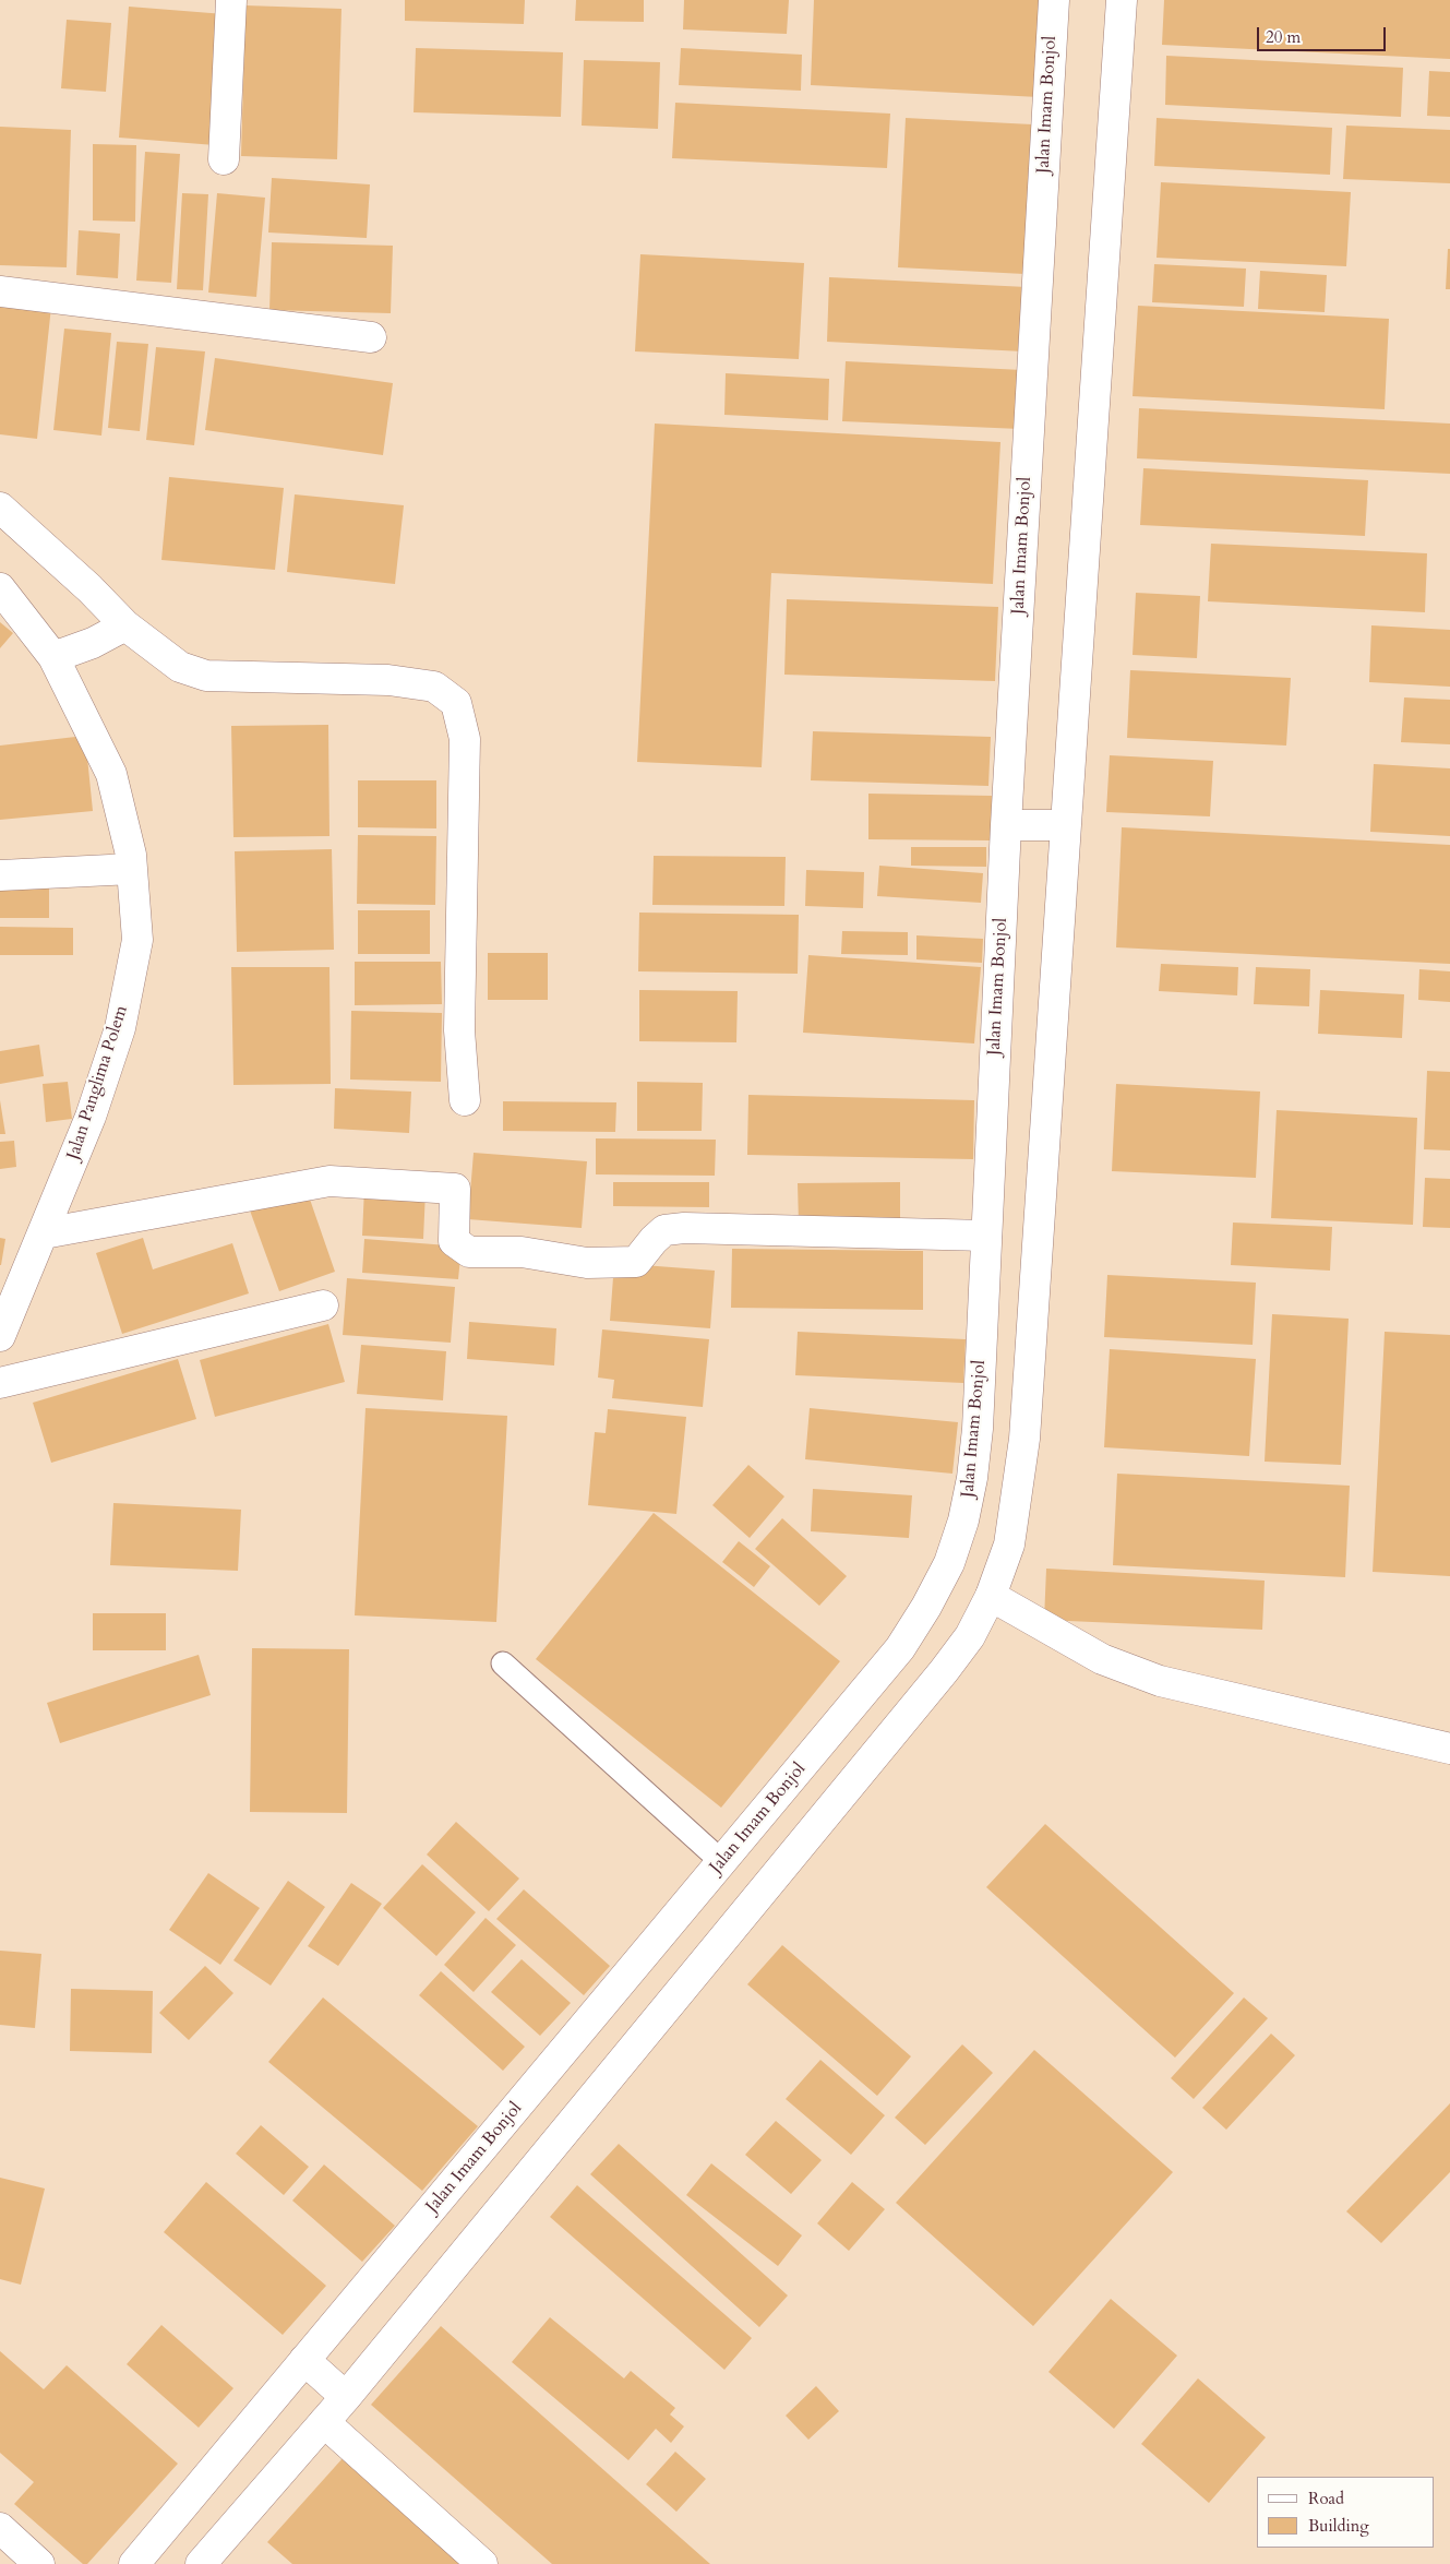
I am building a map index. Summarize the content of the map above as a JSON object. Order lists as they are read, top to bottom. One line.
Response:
{"streets":{"main road":["Jalan Imam Bonjol","Jalan Panglima Polem"]},"legend":["Road","Building"],"scale_bar":"20 m"}
